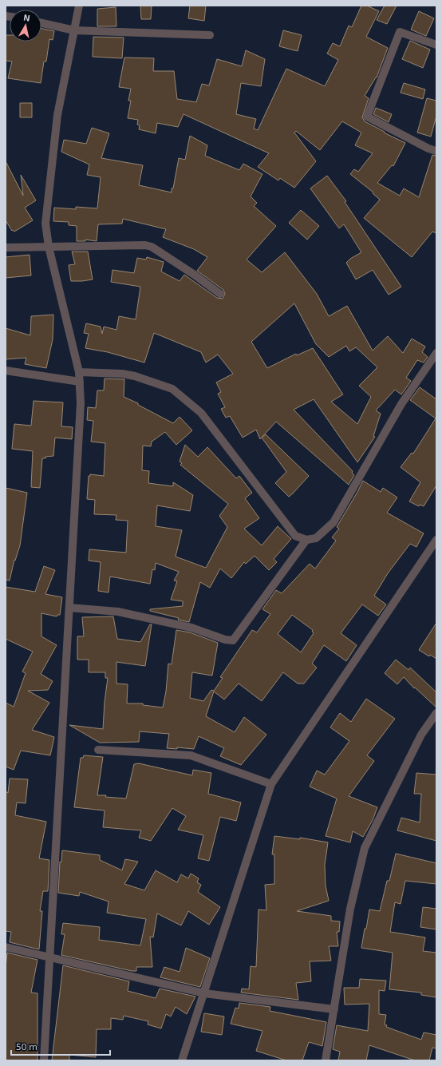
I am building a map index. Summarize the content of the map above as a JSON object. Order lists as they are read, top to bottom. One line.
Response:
{"scale_bar":"50 m","north":"top"}
